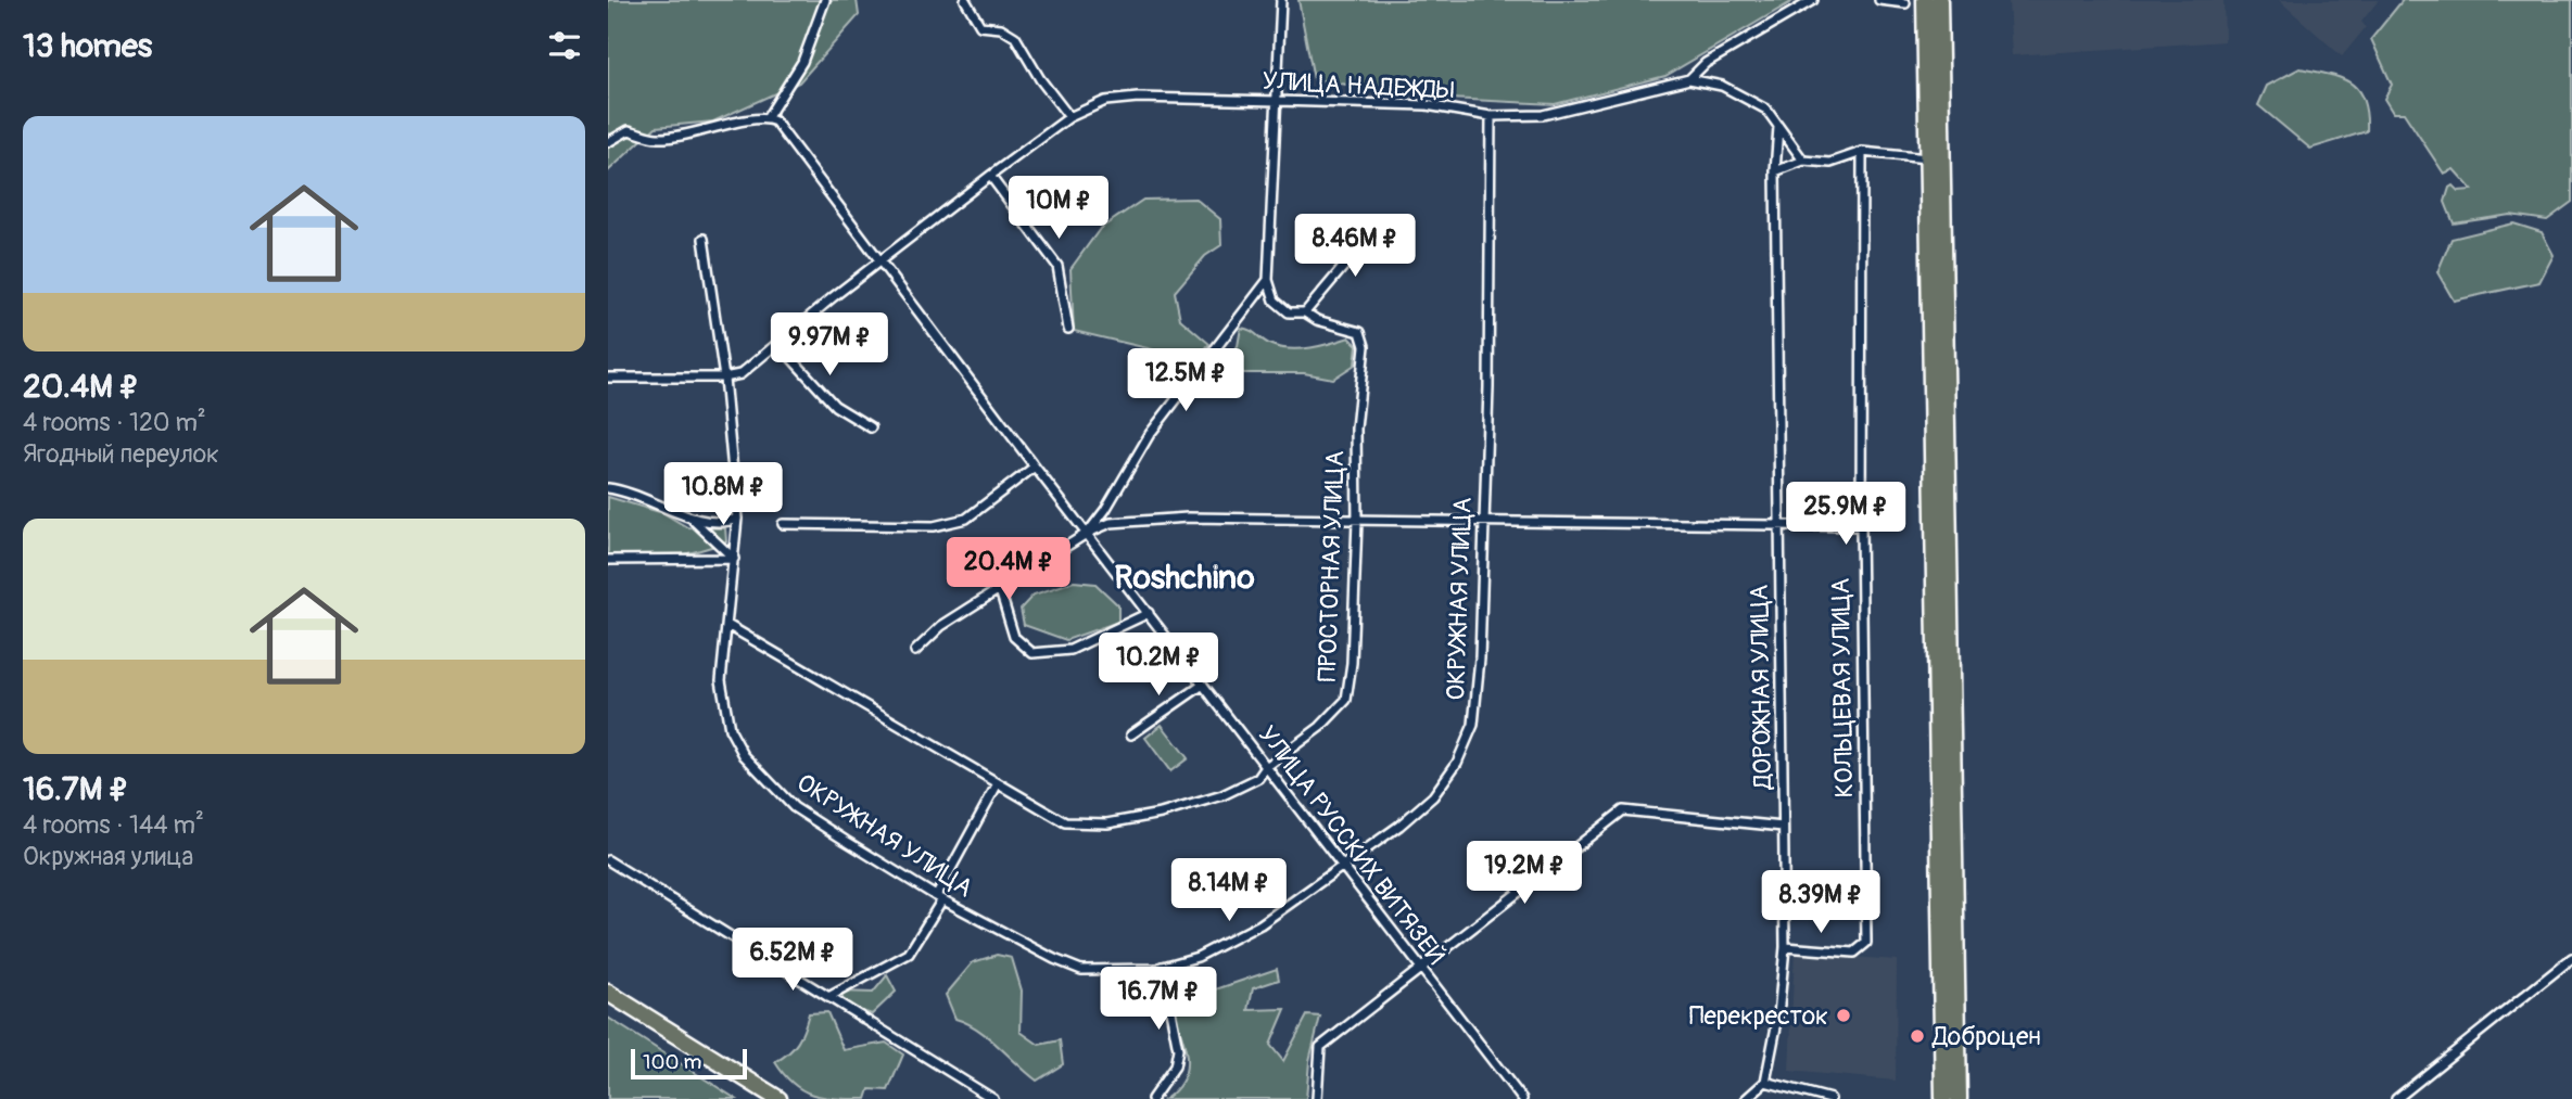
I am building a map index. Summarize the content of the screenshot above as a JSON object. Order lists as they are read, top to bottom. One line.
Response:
{"streets":{"street":["УЛИЦА НАДЕЖДЫ","ПРОСТОРНАЯ УЛИЦА","ОКРУЖНАЯ УЛИЦА","ДОРОЖНАЯ УЛИЦА","КОЛЬЦЕВАЯ УЛИЦА","УЛИЦА РУССКИХ ВИТЯЗЕЙ"]},"crossings":[["УЛИЦА НАДЕЖДЫ","ОКРУЖНАЯ УЛИЦА"],["УЛИЦА НАДЕЖДЫ","ДОРОЖНАЯ УЛИЦА"],["УЛИЦА НАДЕЖДЫ","УЛИЦА РУССКИХ ВИТЯЗЕЙ"],["ПРОСТОРНАЯ УЛИЦА","ОКРУЖНАЯ УЛИЦА"],["ПРОСТОРНАЯ УЛИЦА","УЛИЦА РУССКИХ ВИТЯЗЕЙ"],["ОКРУЖНАЯ УЛИЦА","УЛИЦА РУССКИХ ВИТЯЗЕЙ"],["ДОРОЖНАЯ УЛИЦА","КОЛЬЦЕВАЯ УЛИЦА"]],"districts":["Roshchino"],"places":["Перекресток","Доброцен"],"scale_bar":"100 m","page":{"heading":"13 homes","list":[{"name":"20.4M ₽","note":"4 rooms · 120 m² · Ягодный переулок"},{"name":"16.7M ₽","note":"4 rooms · 144 m² · Окружная улица"}],"price":["10M ₽","8.46M ₽","9.97M ₽","12.5M ₽","10.8M ₽","25.9M ₽","20.4M ₽","10.2M ₽","19.2M ₽","8.14M ₽","8.39M ₽","6.52M ₽","16.7M ₽"],"scale":"100 m"}}
